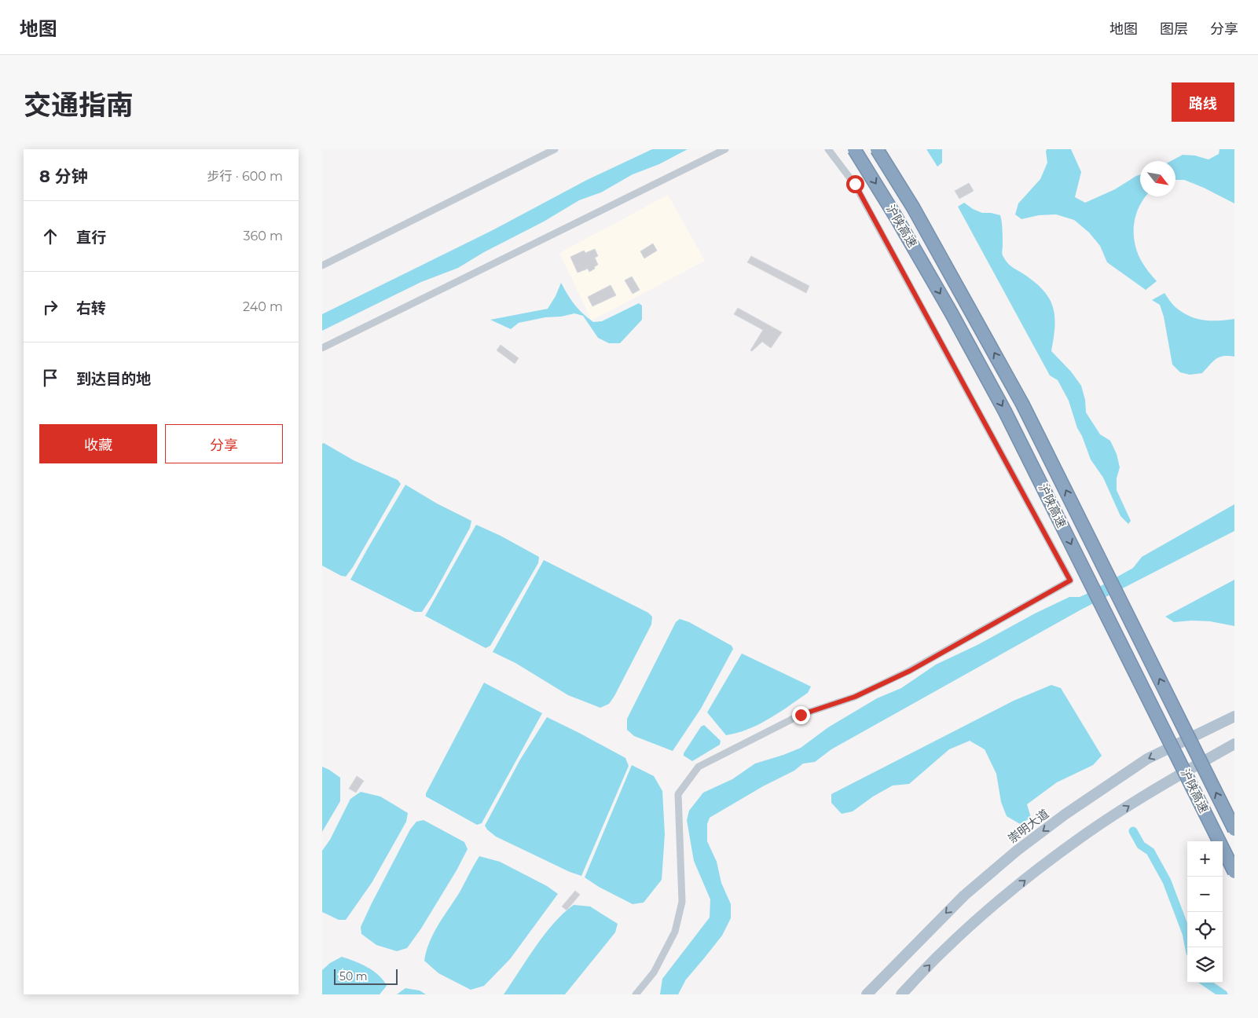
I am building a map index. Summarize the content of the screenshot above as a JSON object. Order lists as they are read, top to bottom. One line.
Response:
{"streets":{"highway":["沪陕高速"],"main road":["崇明大道"]},"scale_bar":"50 m","north":"bottom right","page":{"header":"地图","nav":["地图","图层","分享"],"title":"交通指南","buttons":["路线",["收藏","分享"]],"heading":["8 分钟","步行 · 600 m"],"list":[["直行","360 m"],["右转","240 m"],"到达目的地"],"map_buttons":["+","−"],"scale":"50 m"}}
